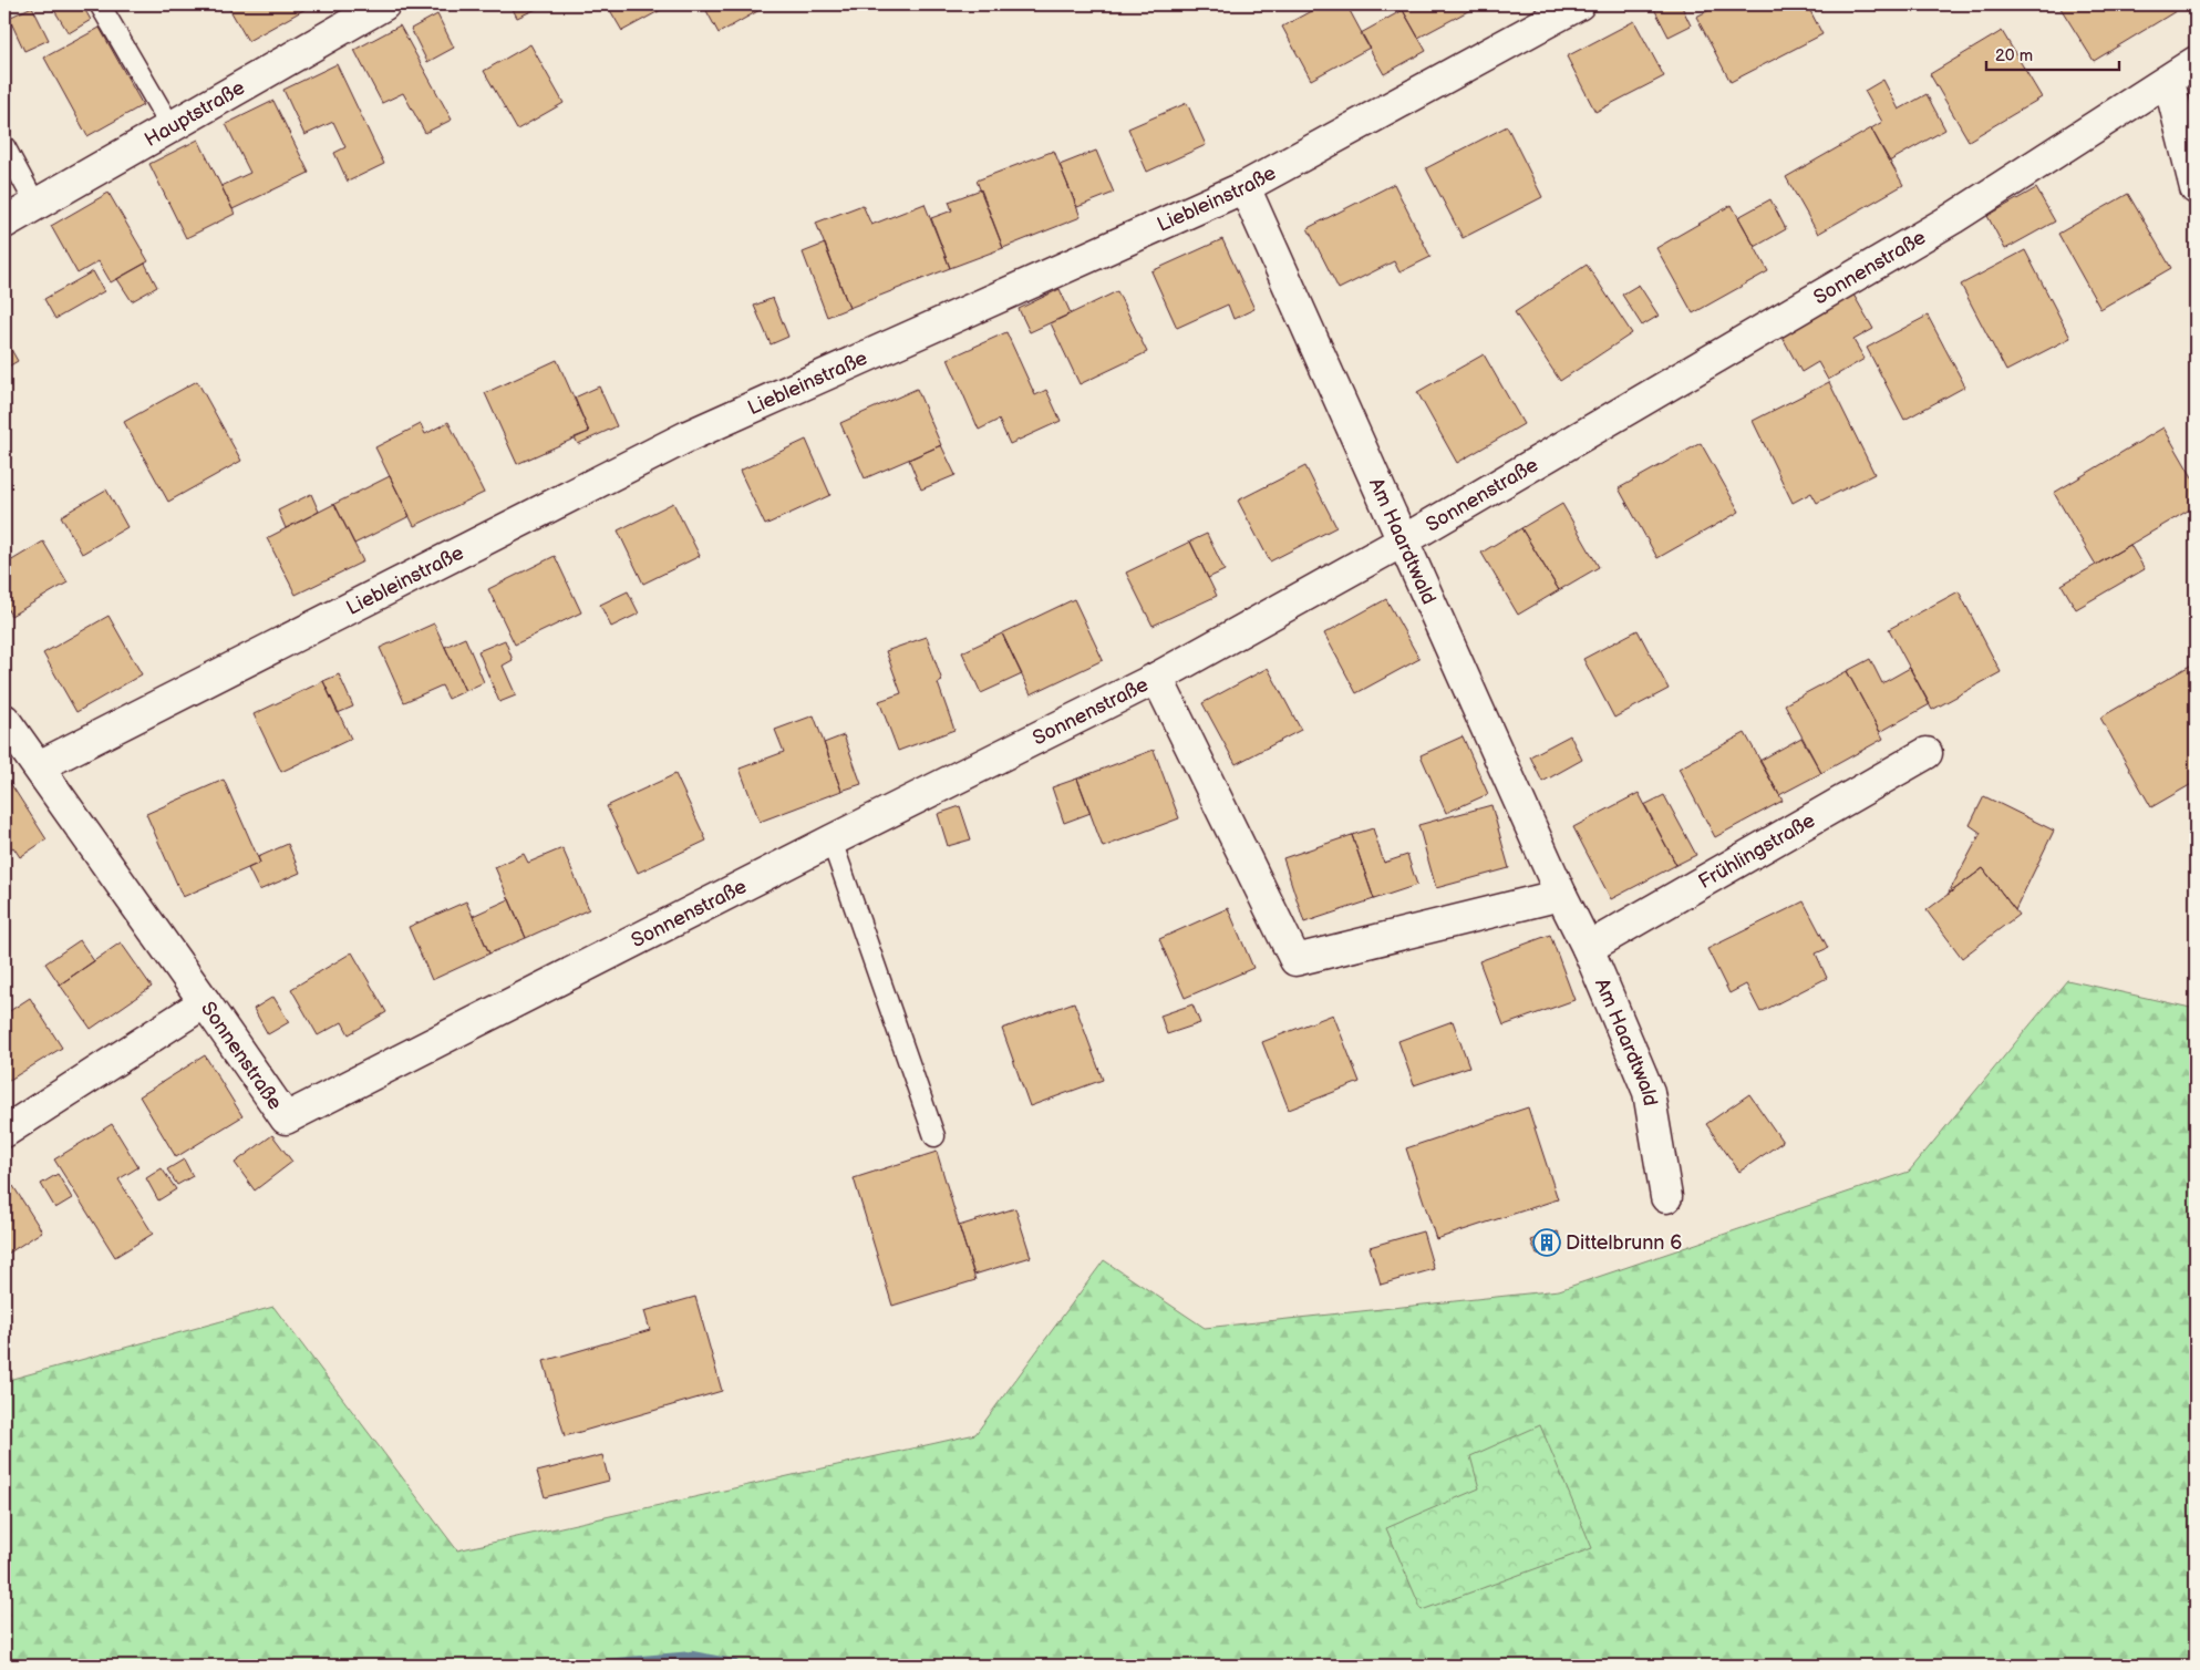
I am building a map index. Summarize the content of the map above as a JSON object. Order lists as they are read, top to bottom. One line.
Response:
{"streets":{"street":["Hauptstraße","Liebleinstraße","Sonnenstraße","Am Haardtwald","Frühlingstraße"]},"crossings":[["Liebleinstraße","Am Haardtwald"],["Sonnenstraße","Am Haardtwald"],["Am Haardtwald","Frühlingstraße"]],"places":{"building":["Dittelbrunn 6"]},"scale_bar":"20 m"}
